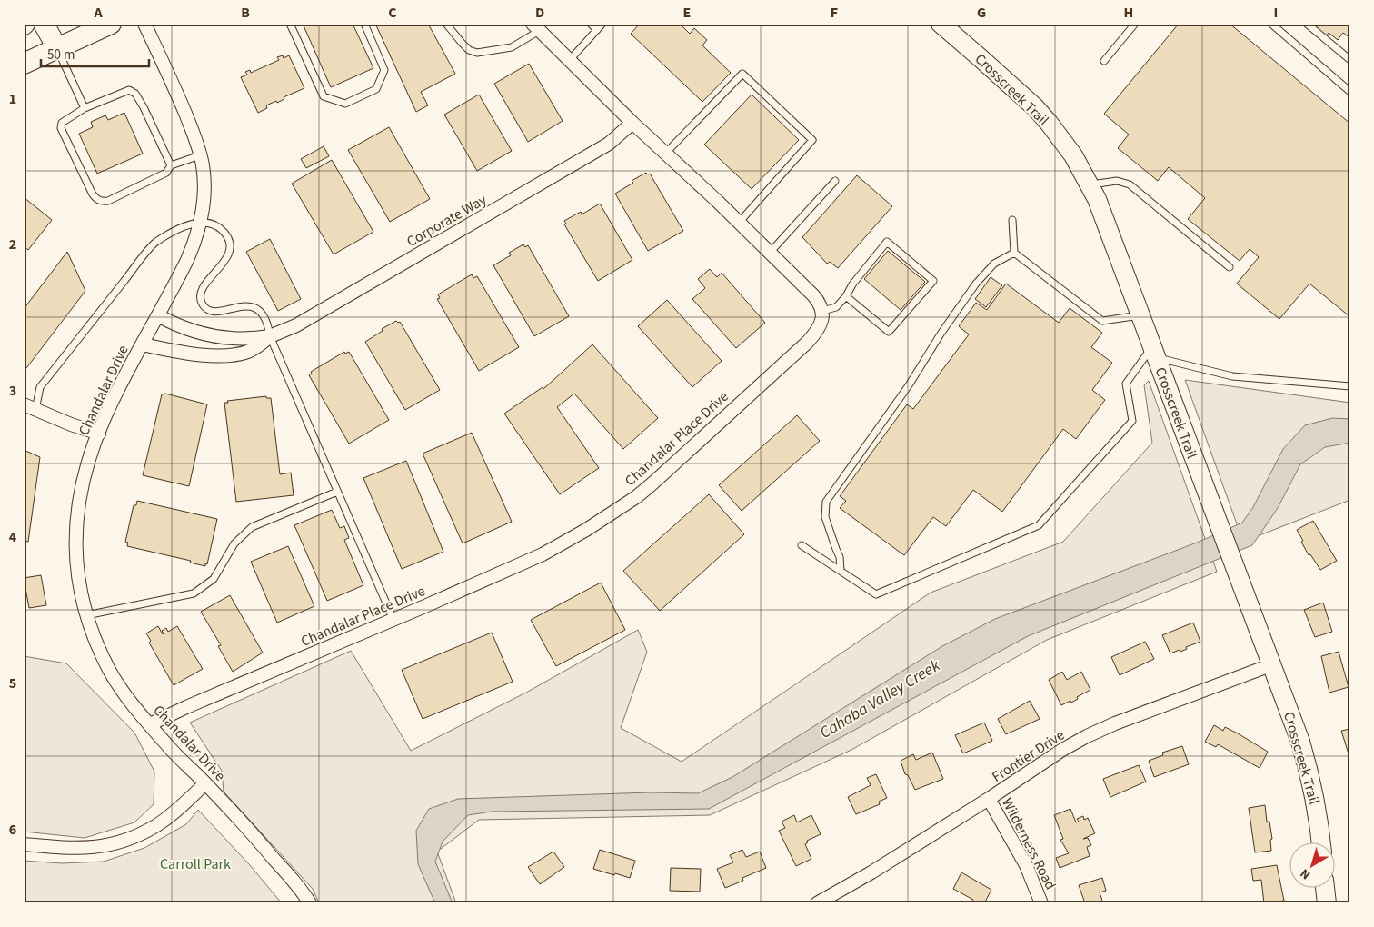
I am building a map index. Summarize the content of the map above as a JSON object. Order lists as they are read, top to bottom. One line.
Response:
{"streets":{"street":["Crosscreek Trail","Corporate Way","Chandalar Drive","Chandalar Place Drive","Frontier Drive","Wilderness Road"]},"crossings":[["Crosscreek Trail","Frontier Drive"],["Corporate Way","Chandalar Drive"],["Chandalar Drive","Chandalar Place Drive"],["Frontier Drive","Wilderness Road"]],"water":["Cahaba Valley Creek"],"parks":["Carroll Park"],"scale_bar":"50 m","north":"bottom left","grid":{"columns":["A","B","C","D","E","F","G","H","I"],"rows":["1","2","3","4","5","6"]}}
